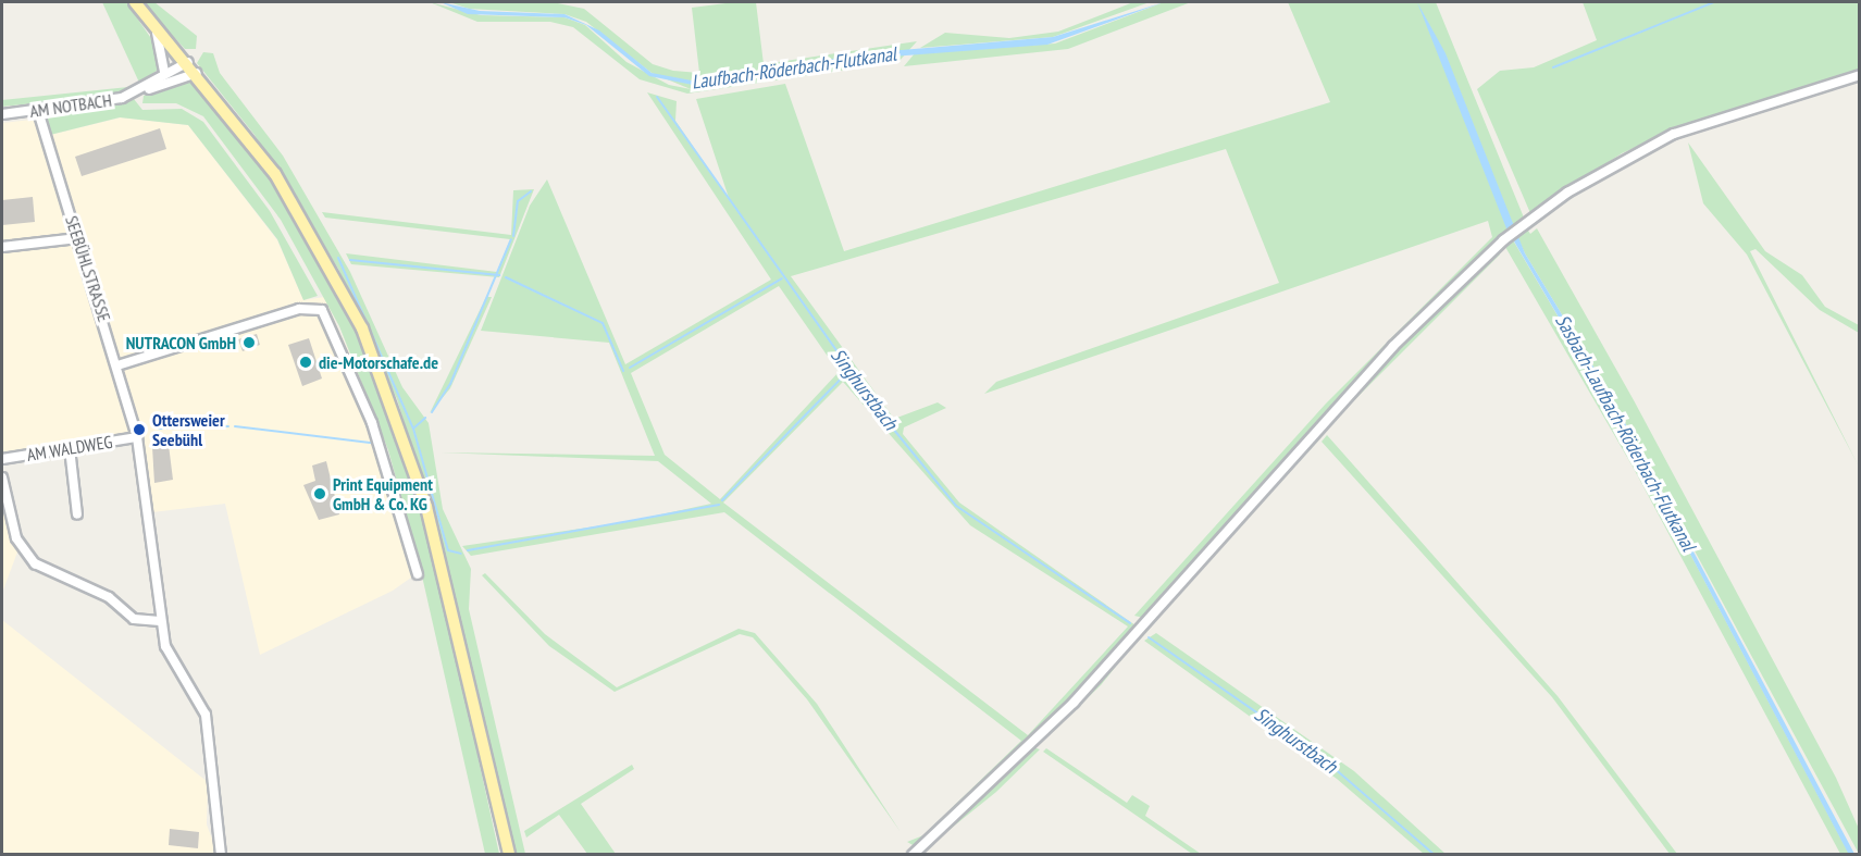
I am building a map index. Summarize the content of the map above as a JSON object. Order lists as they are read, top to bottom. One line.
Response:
{"streets":{"street":["AM NOTBACH","SEEBÜHLSTRASSE","AM WALDWEG"]},"crossings":[["AM NOTBACH","SEEBÜHLSTRASSE"],["SEEBÜHLSTRASSE","AM WALDWEG"]],"water":["Laufbach-Röderbach-Flutkanal","Singhurstbach","Sasbach-Laufbach-Röderbach-Flutkanal"],"places":["NUTRACON GmbH","die-Motorschafe.de","Ottersweier Seebühl","Print Equipment GmbH & Co. KG"]}
